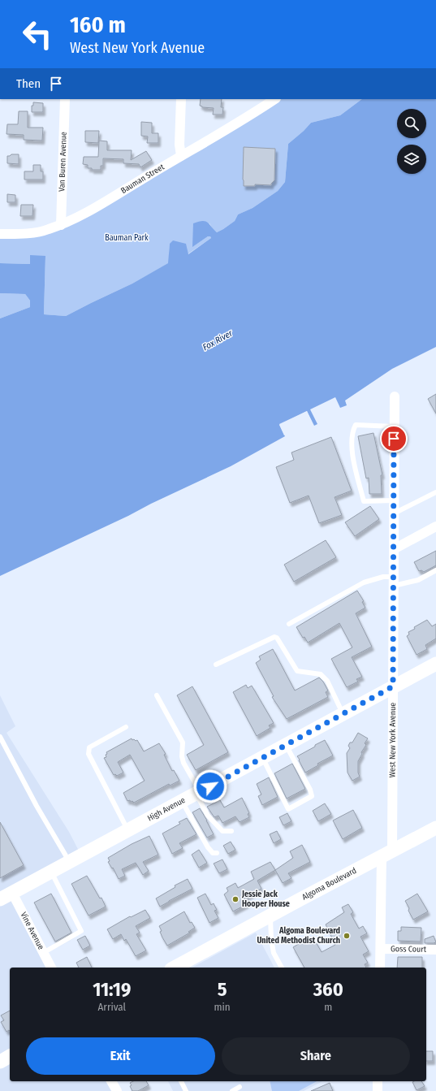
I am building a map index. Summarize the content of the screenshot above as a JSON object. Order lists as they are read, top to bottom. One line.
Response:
{"streets":{"main road":["High Avenue","Algoma Boulevard"],"street":["Van Buren Avenue","Bauman Street","West New York Avenue","Vine Avenue","Goss Court"]},"crossings":[["Van Buren Avenue","Bauman Street"],["West New York Avenue","High Avenue"],["West New York Avenue","Algoma Boulevard"],["West New York Avenue","Goss Court"],["High Avenue","Vine Avenue"]],"water":["Fox River"],"parks":["Bauman Park"],"places":["Jessie Jack Hooper House","Algoma Boulevard United Methodist Church"],"page":{"turn":["160 m","West New York Avenue"],"then":"Then","eta":["11:19","Arrival","5","min","360","m"],"buttons":["Exit","Share"]}}
